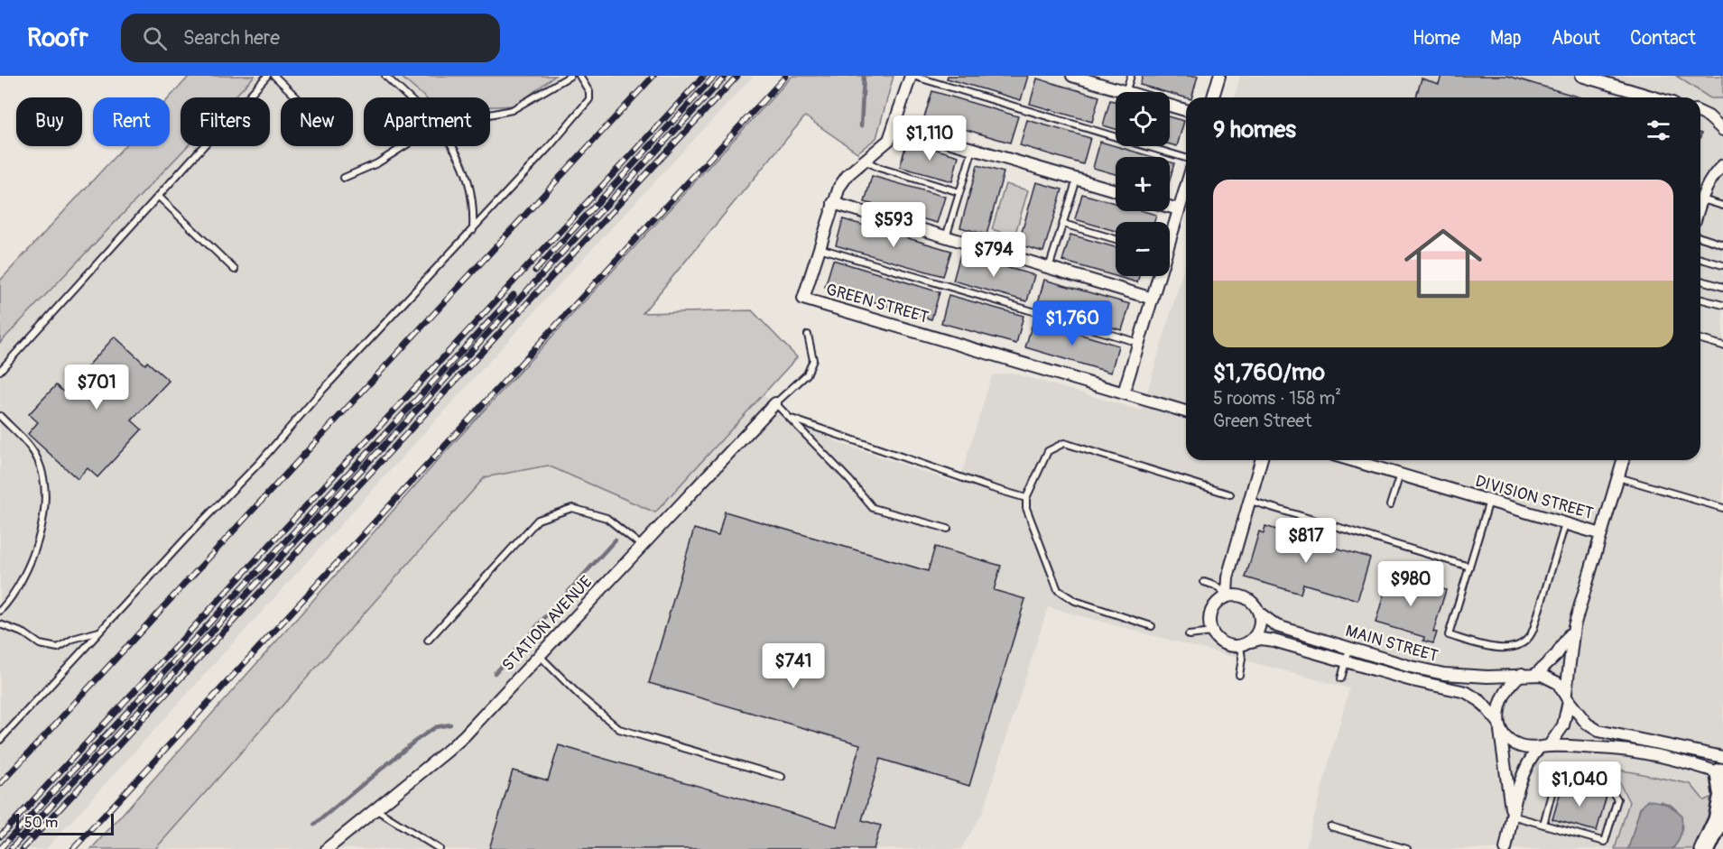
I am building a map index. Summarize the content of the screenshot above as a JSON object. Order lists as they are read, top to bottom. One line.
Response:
{"streets":{"street":["GREEN STREET","DIVISION STREET","STATION AVENUE","MAIN STREET"]},"scale_bar":"50 m","page":{"header":"Roofr","search":"Search here","nav":["Home","Map","About","Contact"],"map_buttons":["+","−"],"chip":["Buy","Rent","Filters","New","Apartment"],"heading":"9 homes","price":["$1,110","$593","$794","$1,760","$701","$817","$980","$741","$1,040"],"list":[{"name":"$1,760/mo","note":"5 rooms · 158 m² · Green Street"}],"scale":"50 m"}}
